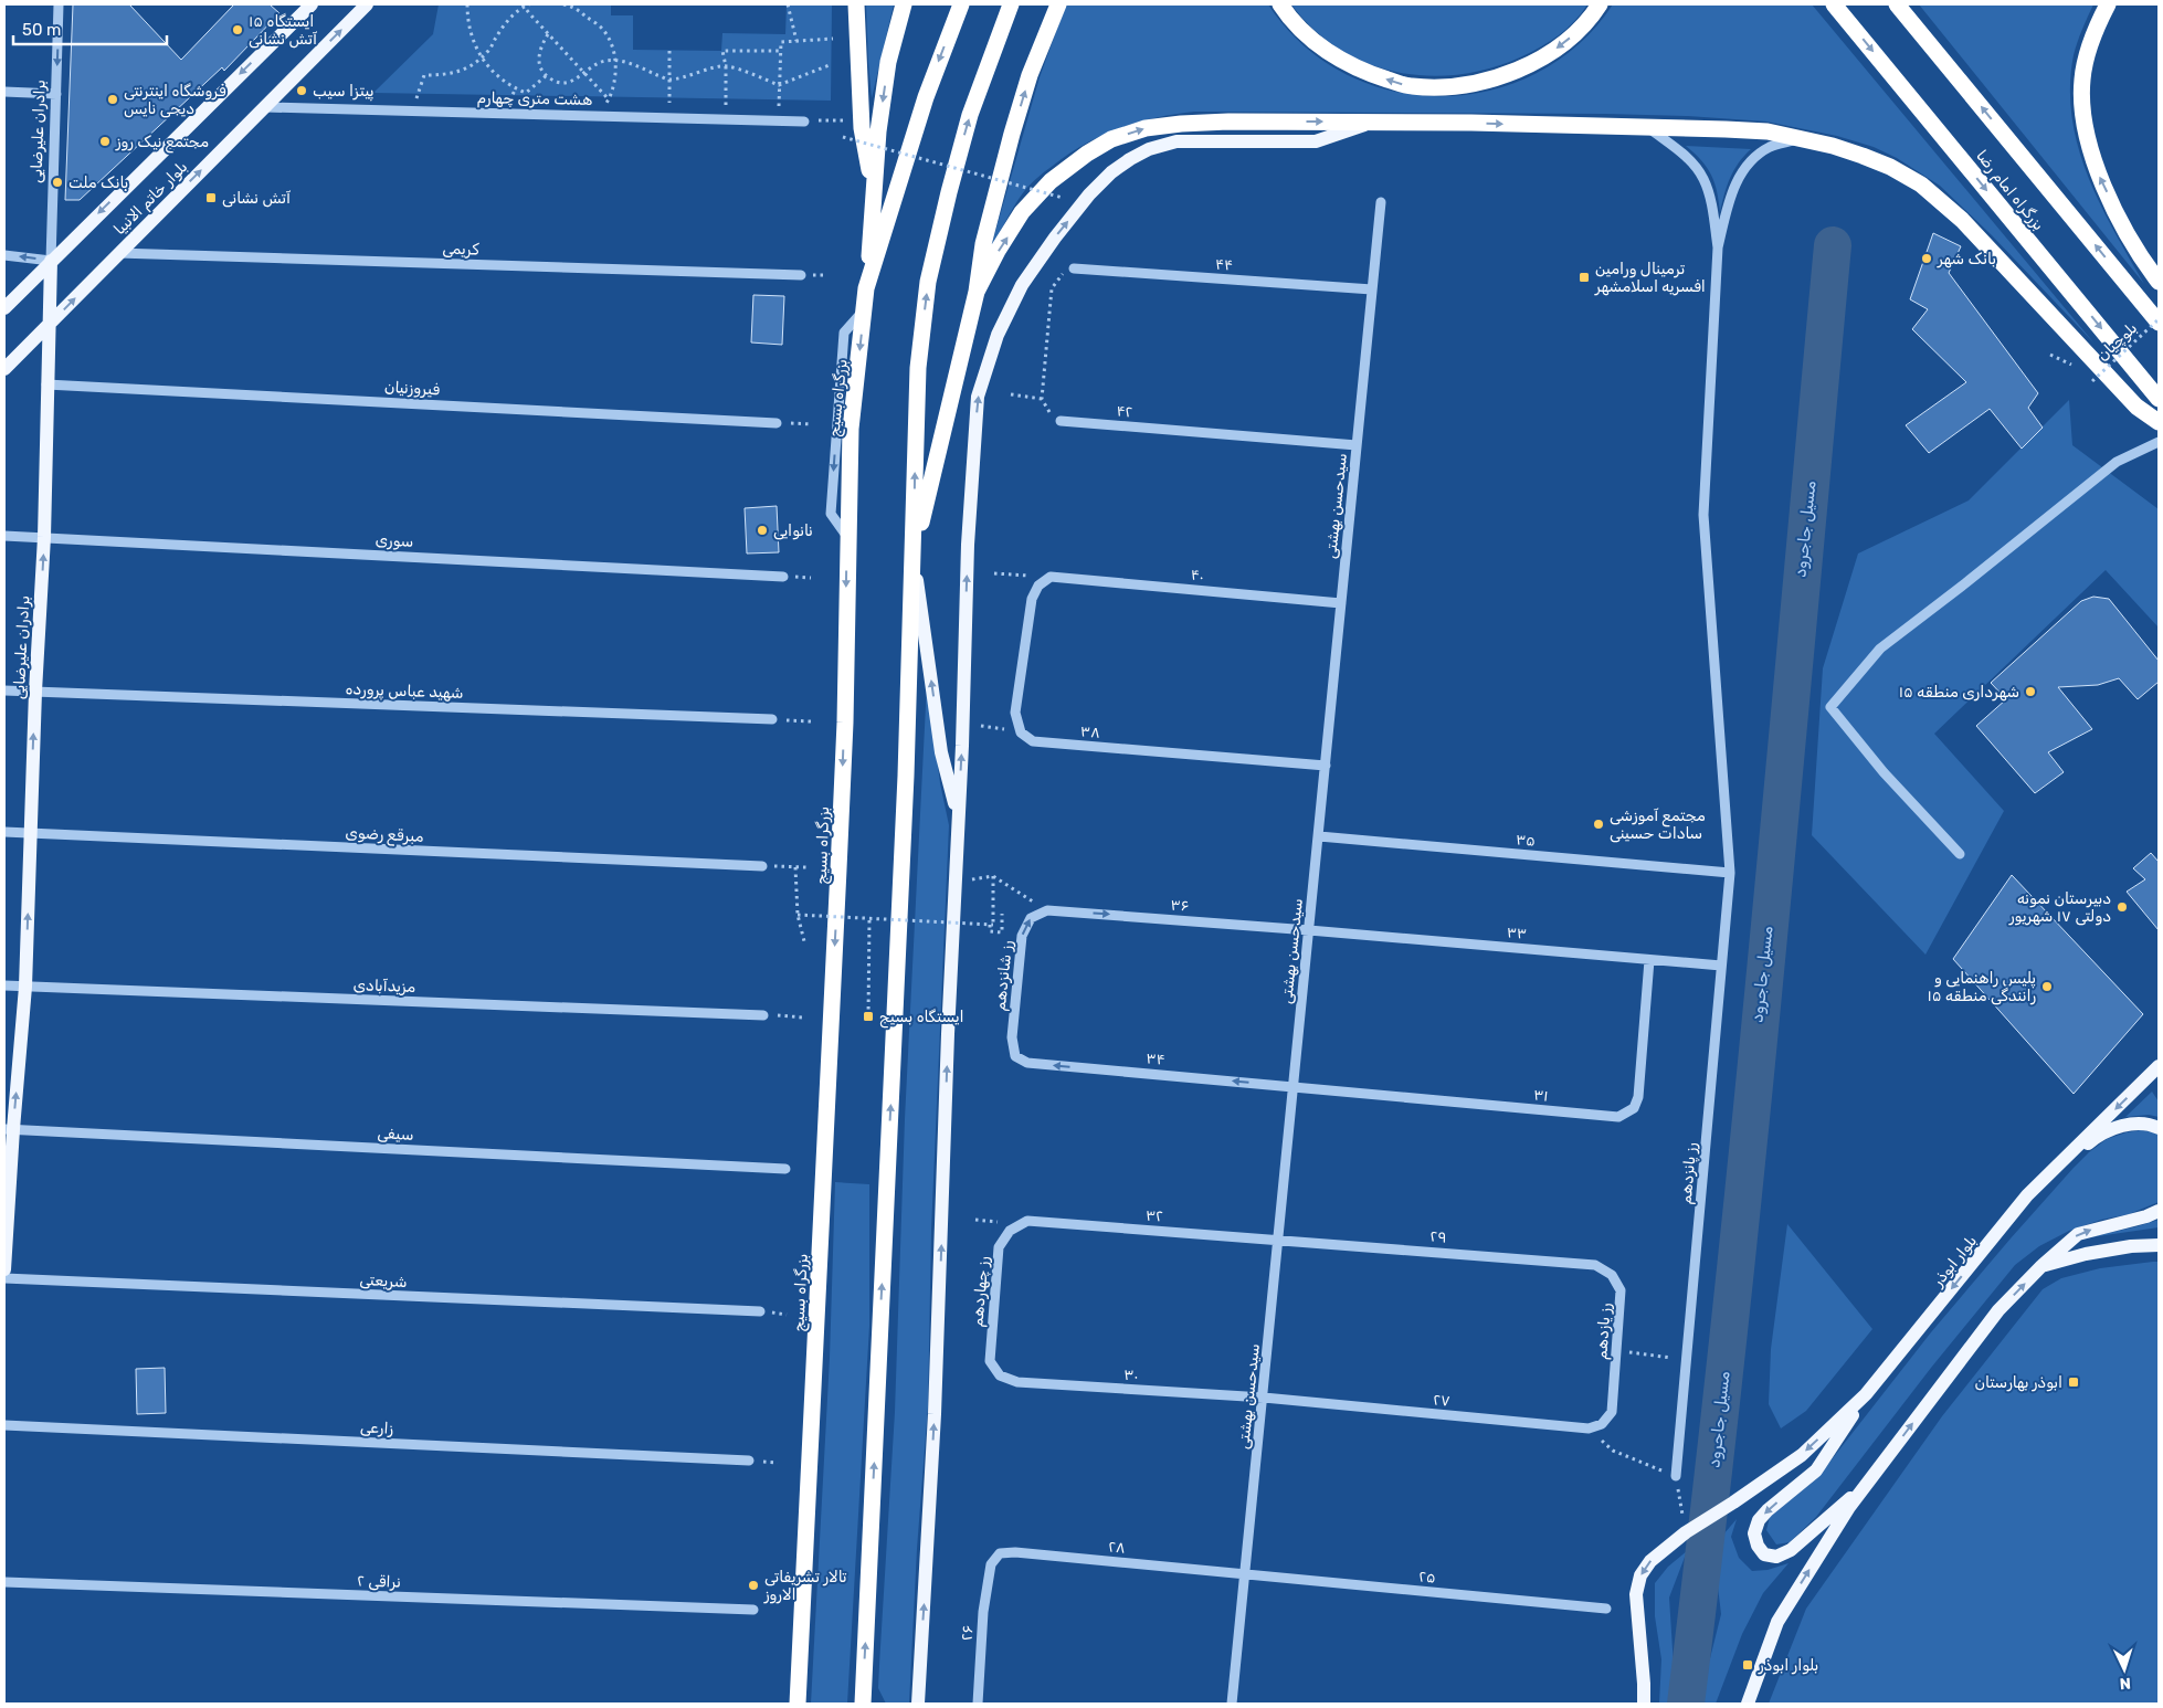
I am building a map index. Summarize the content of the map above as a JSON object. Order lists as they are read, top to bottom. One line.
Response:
{"streets":{"highway":["بزرگراه امام رضا","بزرگراه بسیج"],"main road":["برادران علیرضایی","بلوار خاتم الانبیا","بلوار ابوذر"],"street":["هشت متری چهارم","کریمی","۴۴","فیروزنیان","۴۲","سیدحسن بهشتی","سوری","۴۰","شهید عباس پرورده","۳۸","مبرقع رضوی","۳۵","۳۶","۳۳","رز شانزدهم","مزیدآبادی","۳۴","۳۱","سیفی","رز پانزدهم","۳۲","۲۹","شریعتی","رز چهاردهم","رز یازدهم","۳۰","۲۷","زارعی","۲۸","۲۵","نراقی ۲","۲۶"],"path":["بلوچیان"]},"crossings":[["هشت متری چهارم","بلوار خاتم الانبیا"],["برادران علیرضایی","بلوار خاتم الانبیا"],["برادران علیرضایی","فیروزنیان"],["برادران علیرضایی","سوری"],["برادران علیرضایی","شهید عباس پرورده"],["برادران علیرضایی","مبرقع رضوی"],["برادران علیرضایی","مزیدآبادی"],["برادران علیرضایی","سیفی"],["بزرگراه امام رضا","بلوچیان"],["بلوار خاتم الانبیا","کریمی"],["۴۴","سیدحسن بهشتی"],["۴۲","سیدحسن بهشتی"],["سیدحسن بهشتی","۴۰"],["سیدحسن بهشتی","۳۸"],["سیدحسن بهشتی","۳۵"],["سیدحسن بهشتی","۳۶"],["سیدحسن بهشتی","۳۳"],["سیدحسن بهشتی","۳۴"],["سیدحسن بهشتی","۳۱"],["سیدحسن بهشتی","۳۲"],["سیدحسن بهشتی","۲۹"],["سیدحسن بهشتی","۳۰"],["سیدحسن بهشتی","۲۷"],["سیدحسن بهشتی","۲۸"],["سیدحسن بهشتی","۲۵"],["۳۵","رز پانزدهم"],["۳۶","۳۳"],["۳۶","رز شانزدهم"],["۳۳","۳۱"],["۳۳","رز پانزدهم"],["رز شانزدهم","۳۴"],["۳۴","۳۱"],["۳۲","۲۹"],["۳۲","رز چهاردهم"],["۲۹","رز یازدهم"],["رز چهاردهم","۳۰"],["رز یازدهم","۲۷"],["۳۰","۲۷"],["۲۸","۲۵"],["۲۸","۲۶"]],"one_way":["۳۶","رز شانزدهم","۳۴"],"water":["مسیل جاجرود"],"places":{"other":["ایستگاه ۱۵ آتش نشانی","پیتزا سیب","فروشگاه اینترنتی دیجی نایس","مجتمع نیک‌ روز","بانک ملت","بانک شهر","نانوایی","شهرداری منطقه ۱۵","مجتمع آموزشی سادات حسینی","دبیرستان نمونه دولتی ۱۷ شهریور","پلیس راهنمایی و رانندگی منطقه ۱۵","تالار تشریفاتی الاروز"],"transit":["آتش نشانی","ترمینال ورامین افسریه اسلامشهر","ایستگاه بسیج","ابوذر بهارستان","بلوار ابوذر"]},"scale_bar":"50 m","north":"bottom"}
